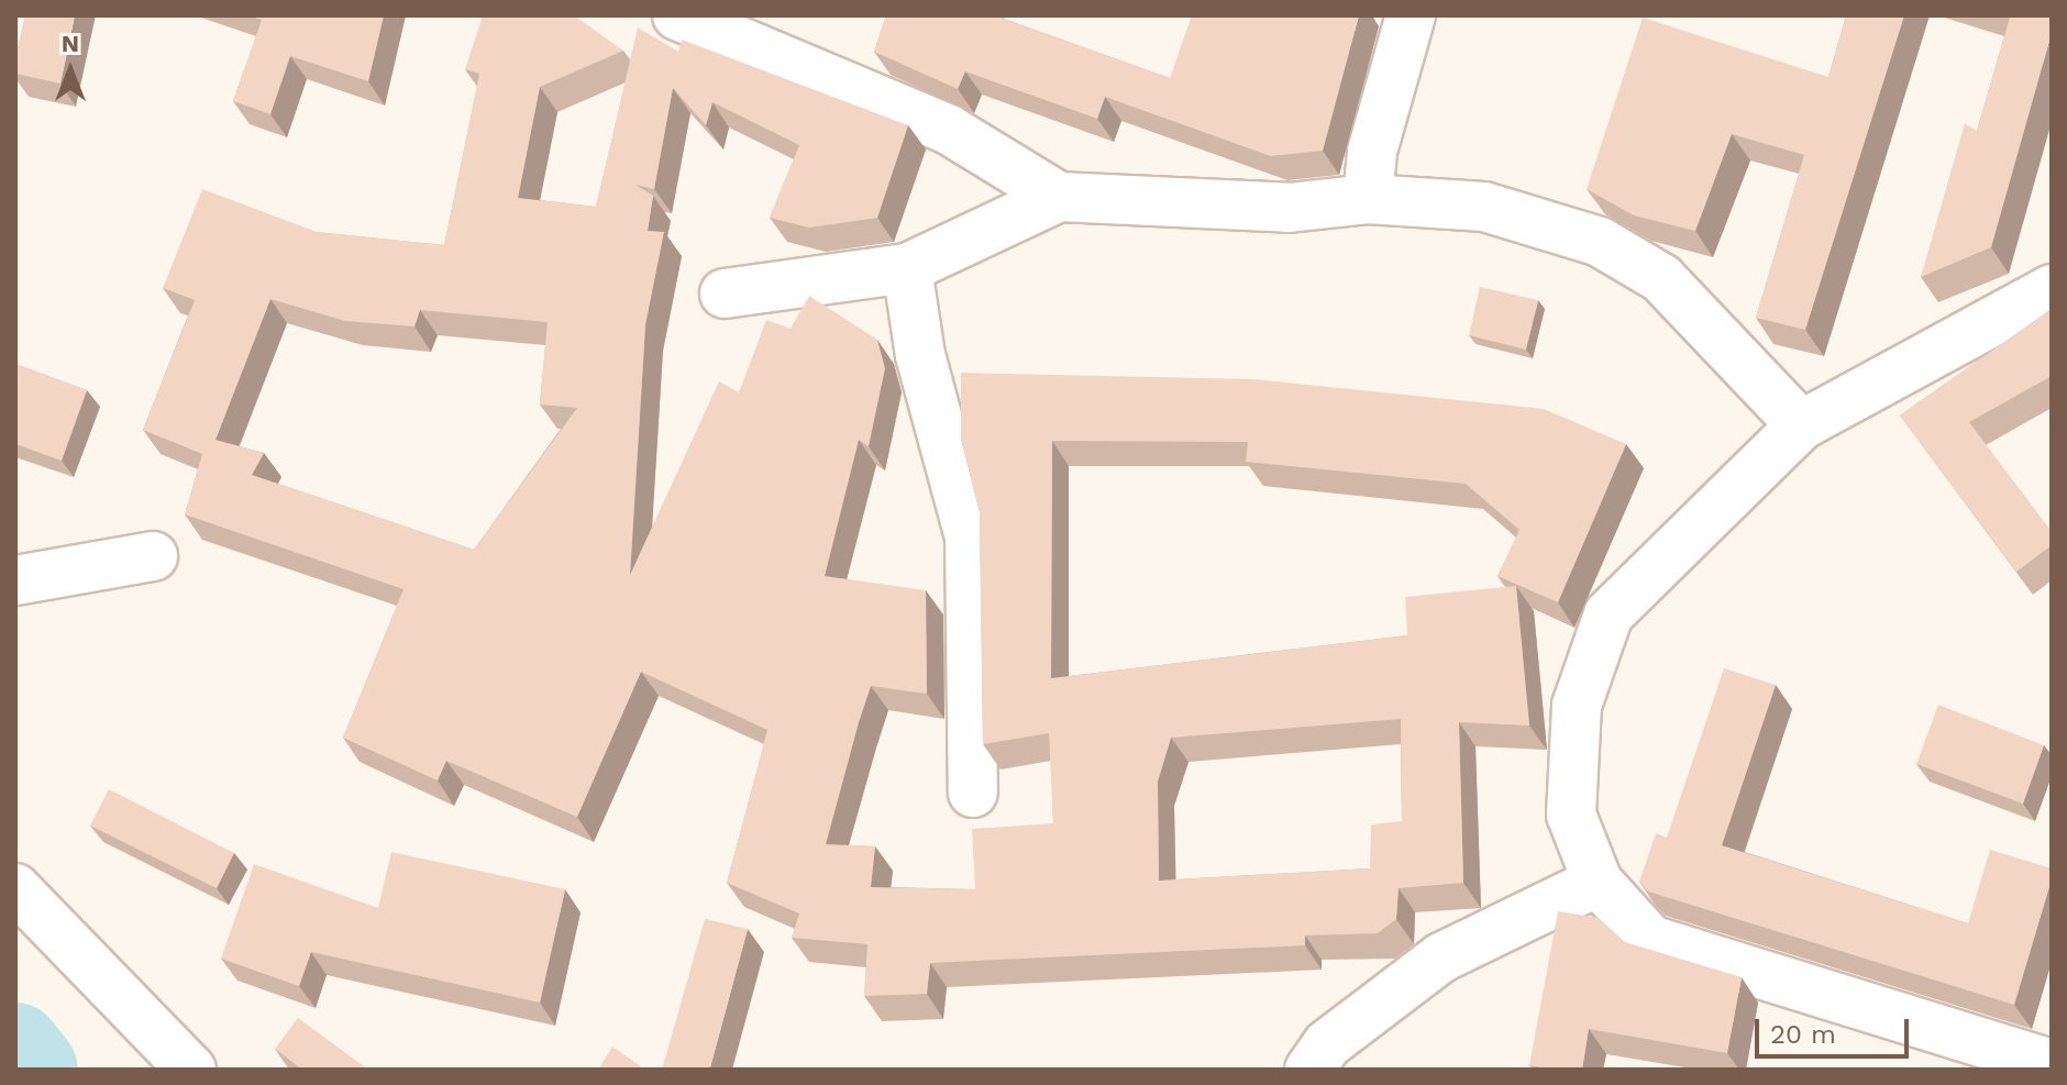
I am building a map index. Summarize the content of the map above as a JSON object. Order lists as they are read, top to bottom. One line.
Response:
{"scale_bar":"20 m","north":"top"}
